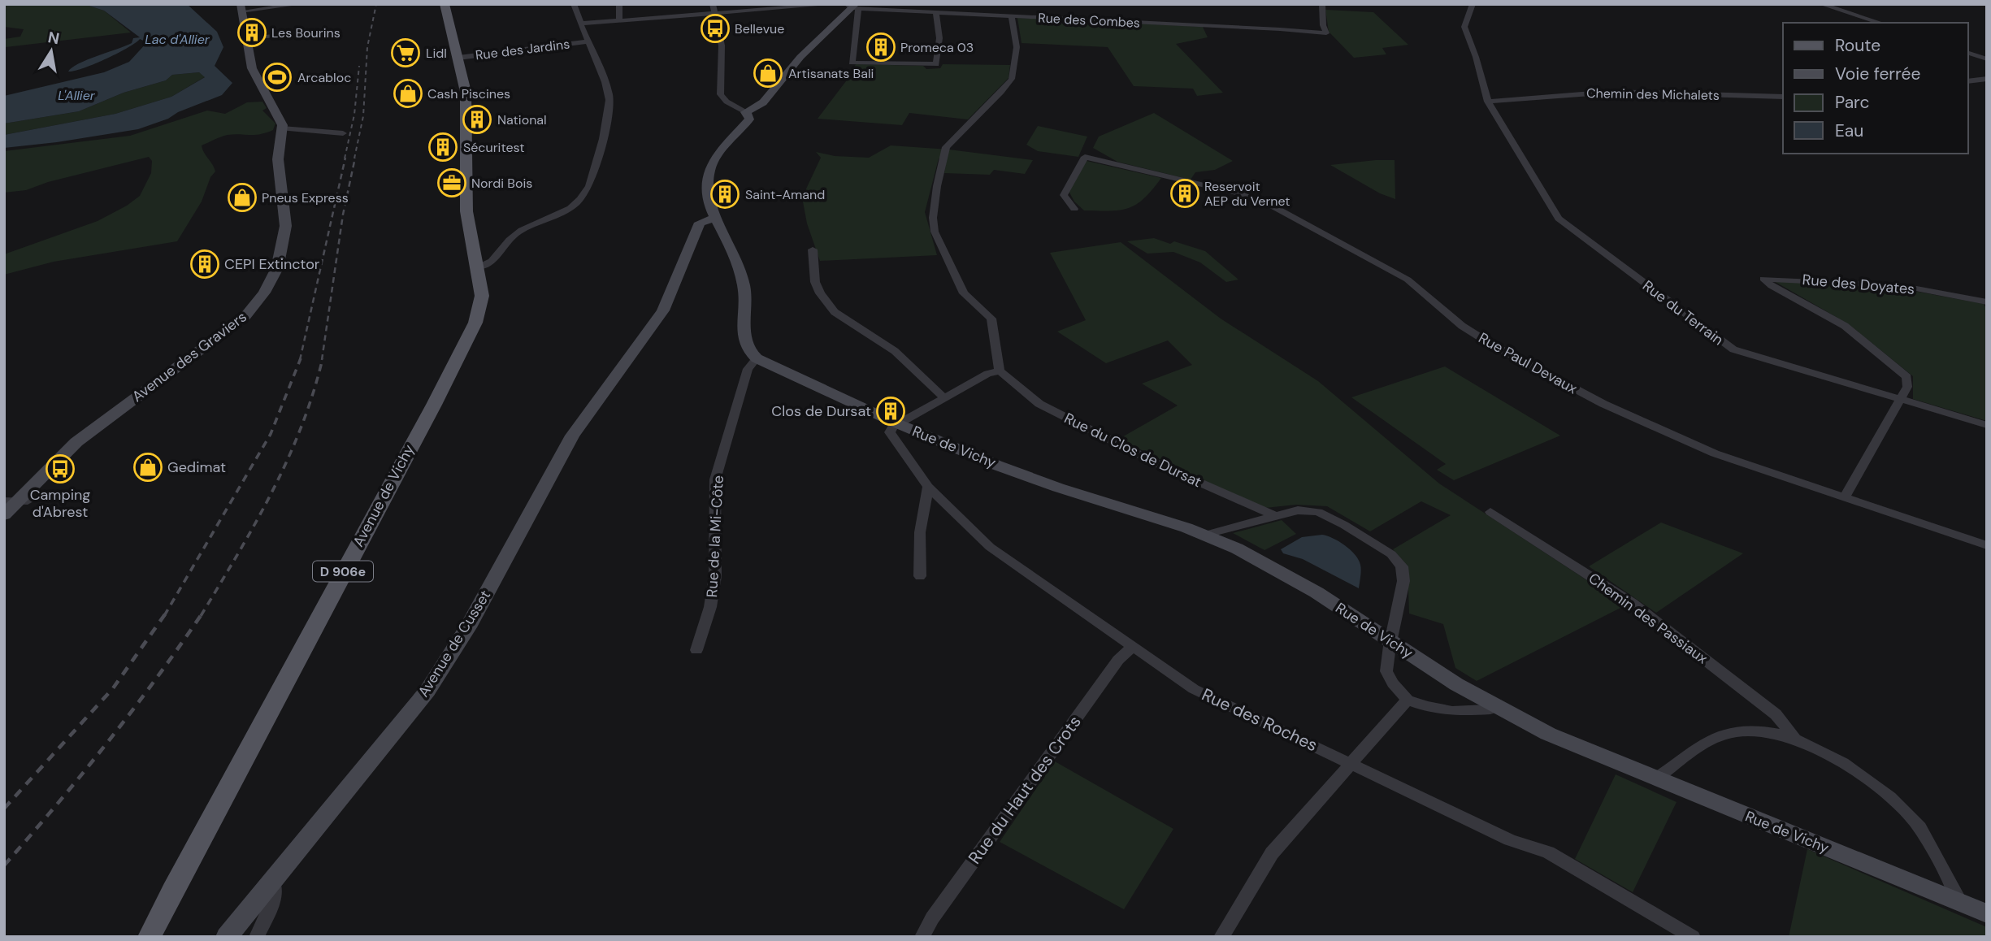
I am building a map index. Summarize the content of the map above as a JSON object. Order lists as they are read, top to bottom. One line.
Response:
{"streets":{"main road":["Avenue de Vichy","D 906e"],"street":["Rue des Combes","Rue des Jardins","Chemin des Michalets","Rue des Doyates","Rue du Terrain","Avenue des Graviers","Rue Paul Devaux","Rue de Vichy","Rue du Clos de Dursat","Rue de la Mi-Côte","Chemin des Passiaux","Avenue de Cusset","Rue des Roches","Rue du Haut des Crots"]},"crossings":[["Rue des Jardins","Avenue de Vichy"],["Rue des Jardins","D 906e"],["Chemin des Michalets","Rue du Terrain"],["Rue des Doyates","Rue du Terrain"],["Rue de Vichy","Rue de la Mi-Côte"],["Rue de Vichy","Rue des Roches"],["Avenue de Vichy","D 906e"],["Rue des Roches","Rue du Haut des Crots"]],"water":["Lac d'Allier","L'Allier"],"places":{"bus stop":["Bellevue","Camping d'Abrest"],"building":["Les Bourins","Promeca 03","National","Sécuritest","Reservoit AEP du Vernet","Saint-Amand","CEPI Extinctor","Clos de Dursat"],"supermarket":["Lidl"],"shop":["Artisanats Bali","Cash Piscines","Pneus Express","Gedimat"],"sports":["Arcabloc"],"office":["Nordi Bois"]},"legend":["Route","Voie ferrée","Parc","Eau"],"north":"top"}
